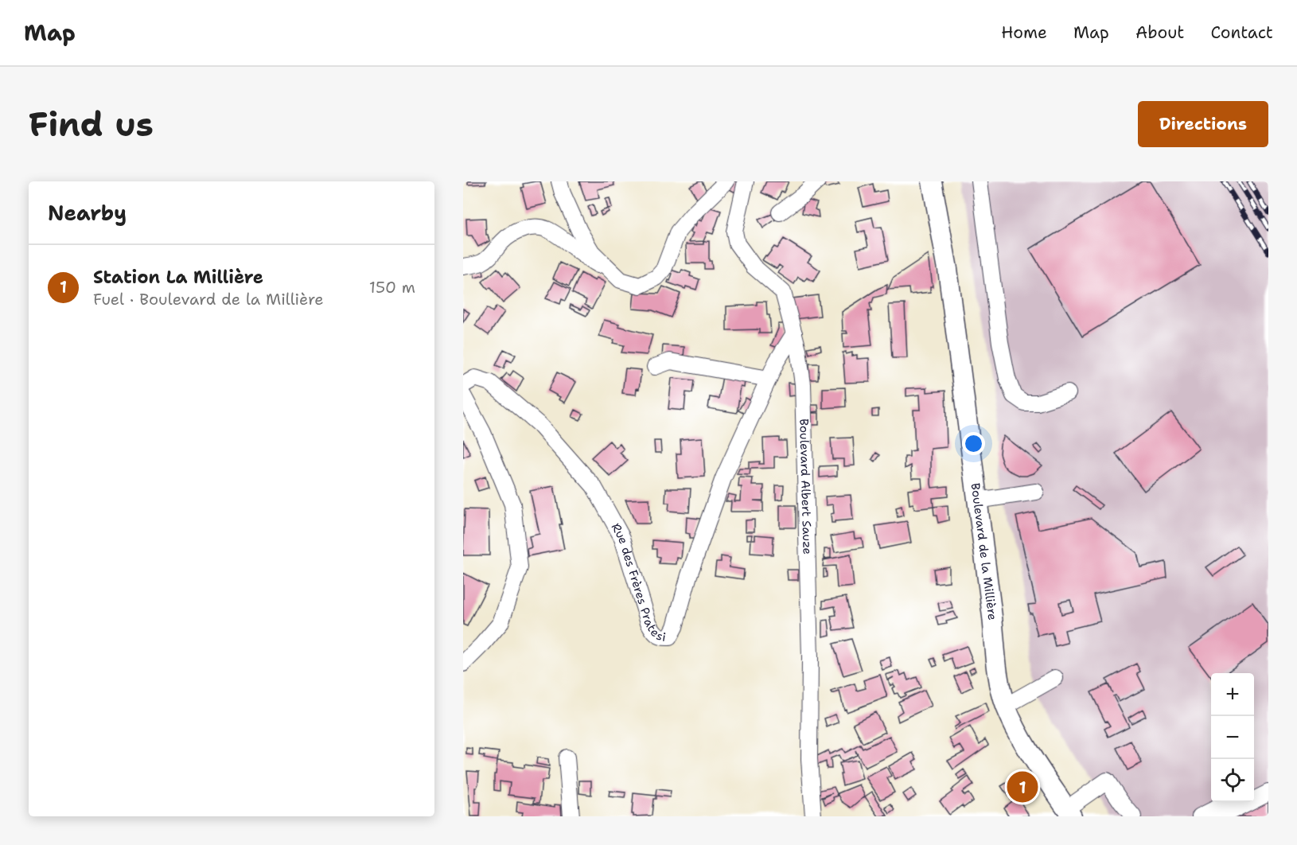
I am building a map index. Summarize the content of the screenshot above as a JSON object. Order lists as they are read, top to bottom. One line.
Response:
{"streets":{"main road":["Boulevard de la Millière"],"street":["Boulevard Albert Sauze","Rue des Frères Pratesi"]},"crossings":[["Boulevard Albert Sauze","Rue des Frères Pratesi"]],"page":{"header":"Map","nav":["Home","Map","About","Contact"],"buttons":"Directions","title":"Find us","heading":"Nearby","list":[{"mark":"1","name":"Station La Millière","note":"Fuel · Boulevard de la Millière","value":"150 m"}],"map_buttons":["+","−"],"pins":"1"}}
